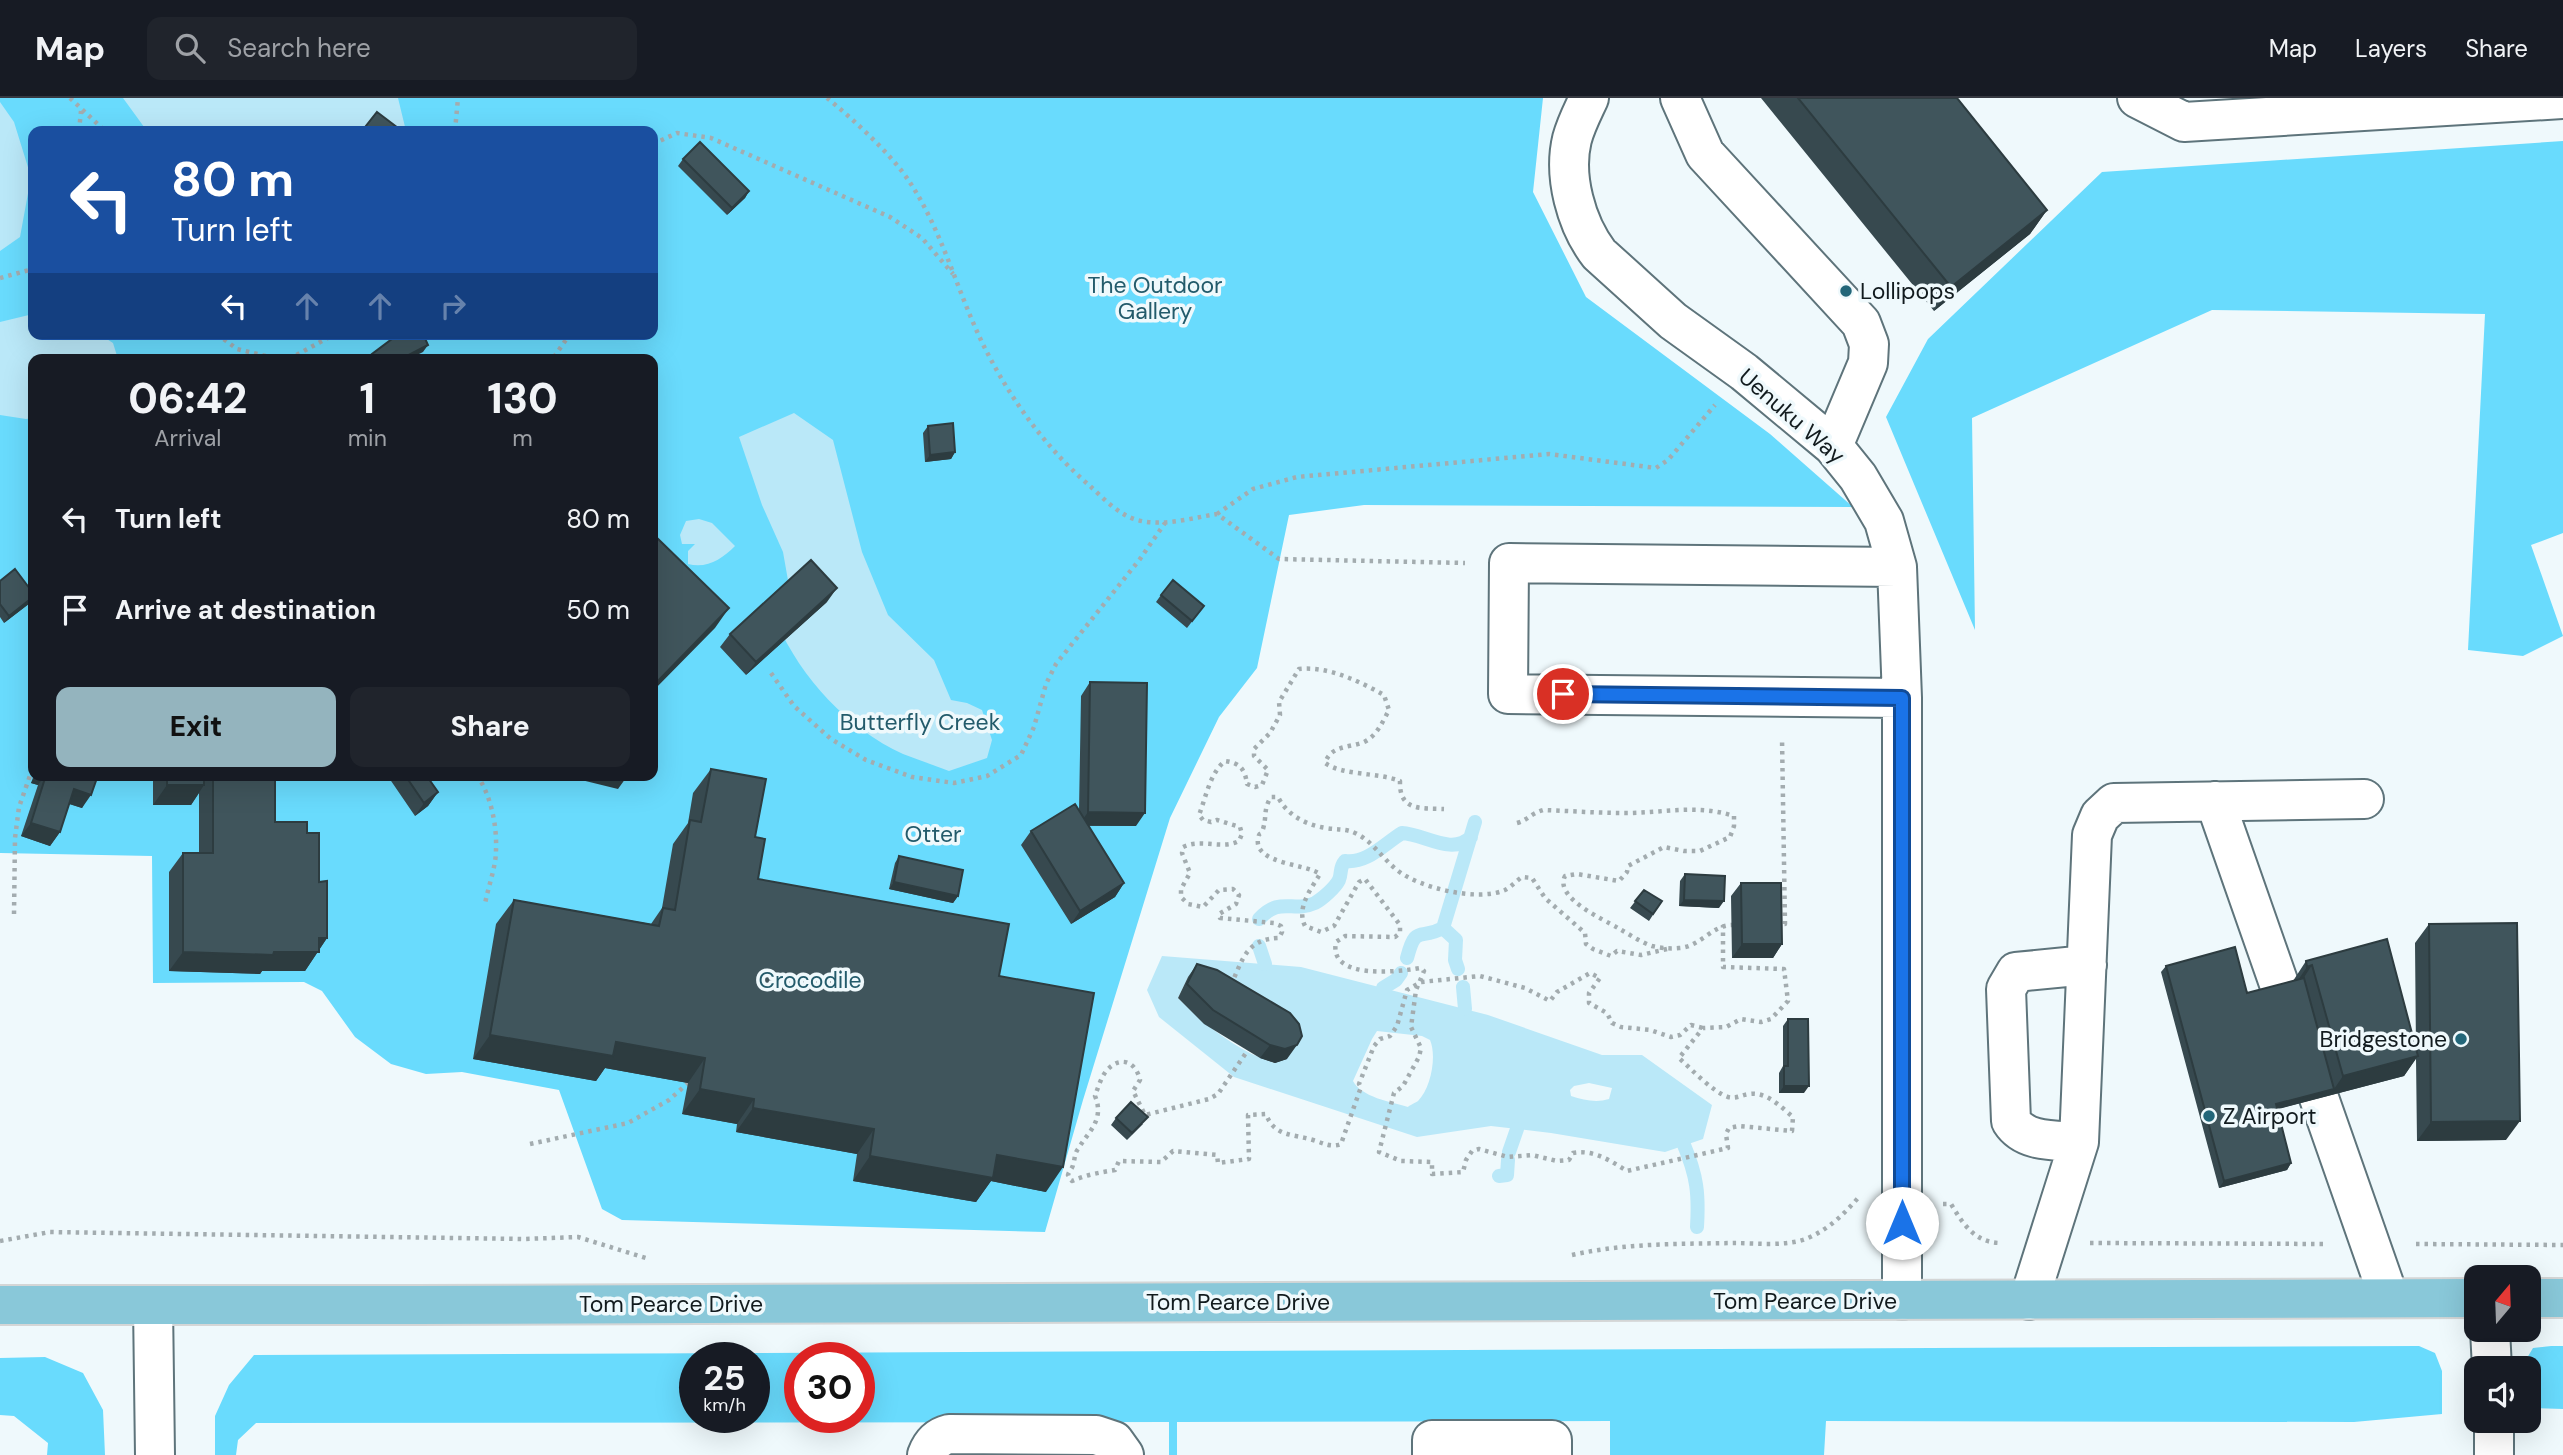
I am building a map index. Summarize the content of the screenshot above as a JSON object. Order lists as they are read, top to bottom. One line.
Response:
{"streets":{"main road":["Tom Pearce Drive"],"street":["Uenuku Way"]},"crossings":[["Uenuku Way","Tom Pearce Drive"]],"parks":["The Outdoor Gallery","Butterfly Creek","Otter","Crocodile"],"places":["Lollipops","Bridgestone","Z Airport"],"north":"top","page":{"header":"Map","search":"Search here","nav":["Map","Layers","Share"],"turn":["80 m","Turn left"],"eta":["06:42","Arrival","1","min","130","m"],"list":[{"name":"Turn left","value":"80 m"},{"name":"Arrive at destination","value":"50 m"}],"buttons":["Exit","Share"],"speed":"25 km/h","limit":"30"}}
